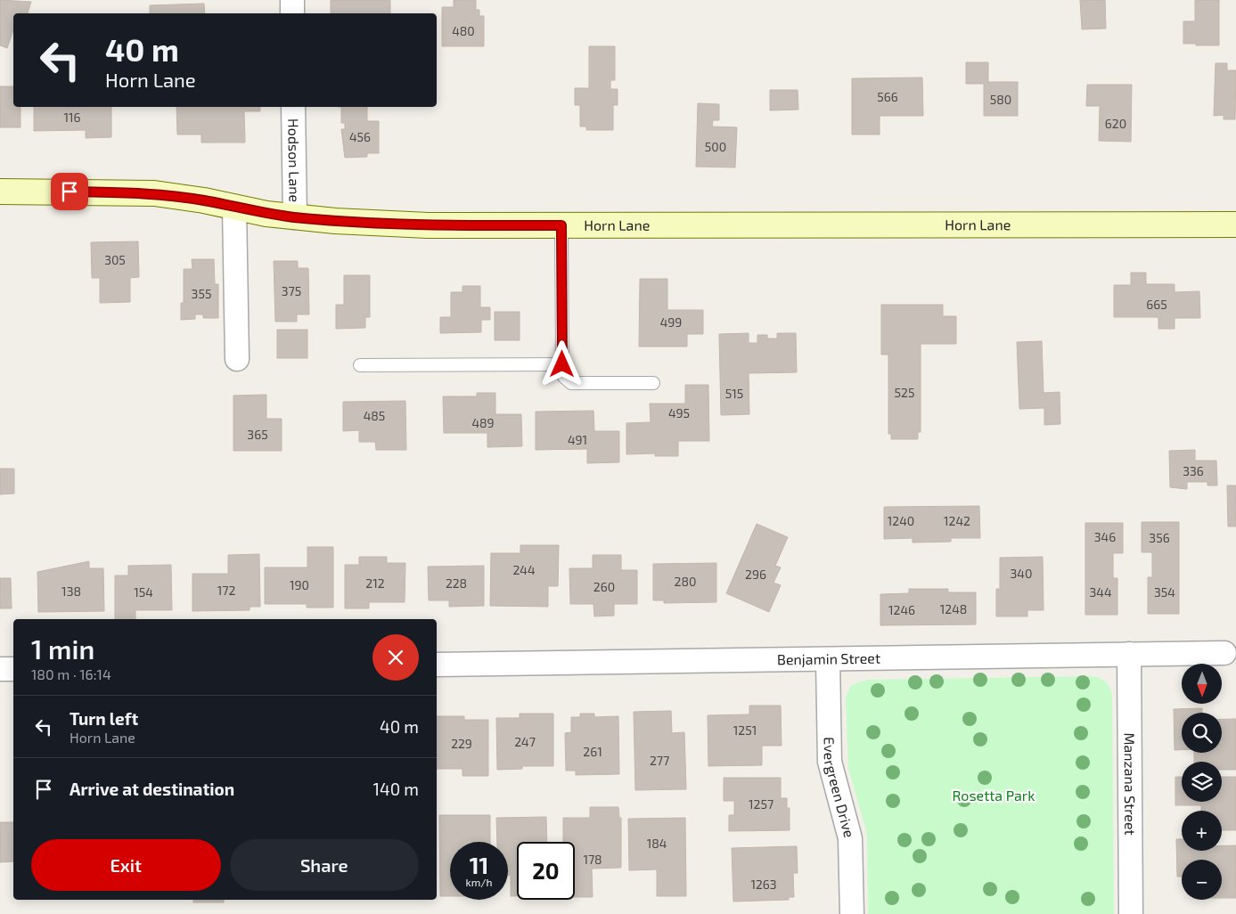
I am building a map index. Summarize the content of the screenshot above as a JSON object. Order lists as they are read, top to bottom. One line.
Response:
{"streets":{"street":["Hodson Lane","Horn Lane","Benjamin Street","Manzana Street","Evergreen Drive"]},"crossings":[["Hodson Lane","Horn Lane"],["Benjamin Street","Manzana Street"],["Benjamin Street","Evergreen Drive"]],"parks":["Rosetta Park"],"house_numbers":["480","566","580","116","620","456","500","305","375","355","665","499","525","515","495","485","489","365","491","336","1240","1242","346","356","244","340","296","280","212","228","190","260","172","138","154","344","354","1248","1246","1251","247","229","261","277","1257","184","178","1263"],"north":"bottom","page":{"turn":["40 m","Horn Lane"],"heading":["1 min","180 m · 16:14"],"map_buttons":["+","−"],"list":[{"name":"Turn left","note":"Horn Lane","value":"40 m"},{"name":"Arrive at destination","value":"140 m"}],"buttons":["Exit","Share"],"speed":"11 km/h","limit":"20"}}
